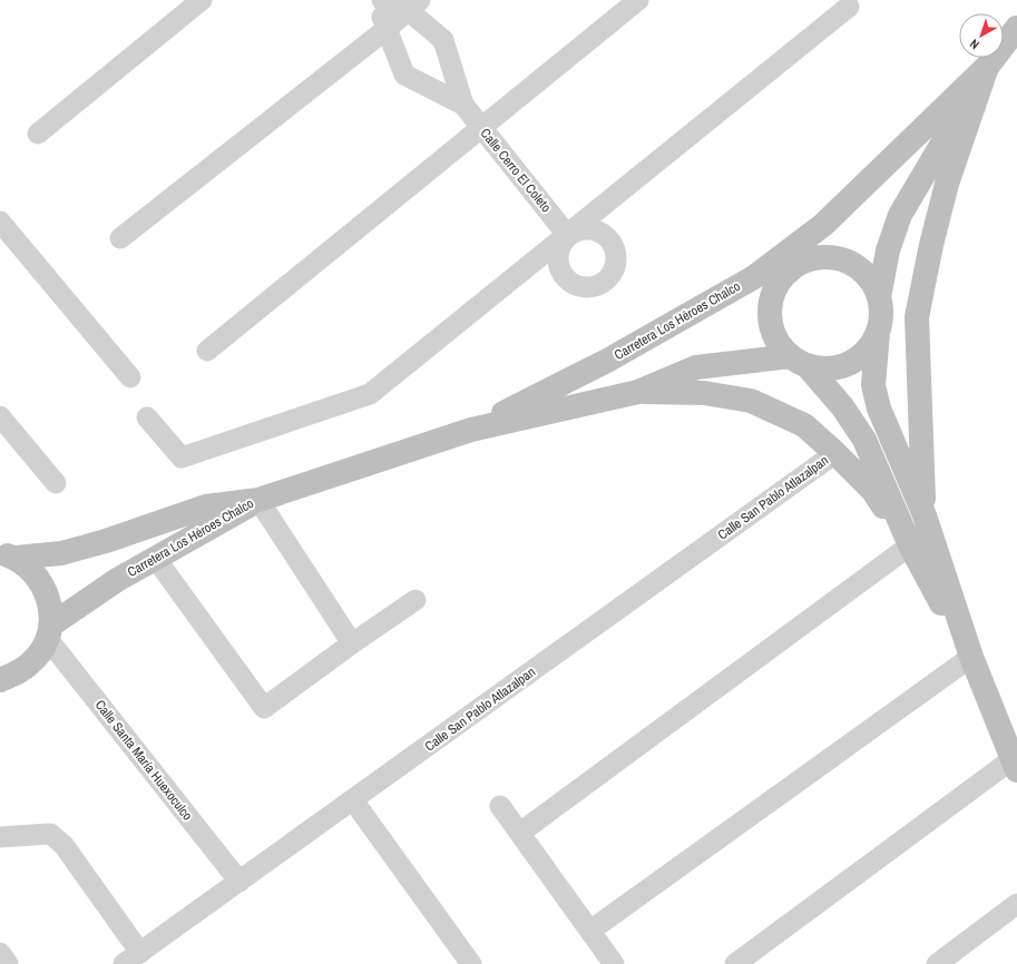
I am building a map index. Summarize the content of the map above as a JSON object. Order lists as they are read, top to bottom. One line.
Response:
{"streets":{"street":["Calle Cerro El Coleto","Carretera Los Héroes Chalco","Calle San Pablo Atlazalpan","Calle Santa María Huexoculco"]},"crossings":[["Carretera Los Héroes Chalco","Calle Santa María Huexoculco"],["Calle San Pablo Atlazalpan","Calle Santa María Huexoculco"]],"north":"bottom left"}
